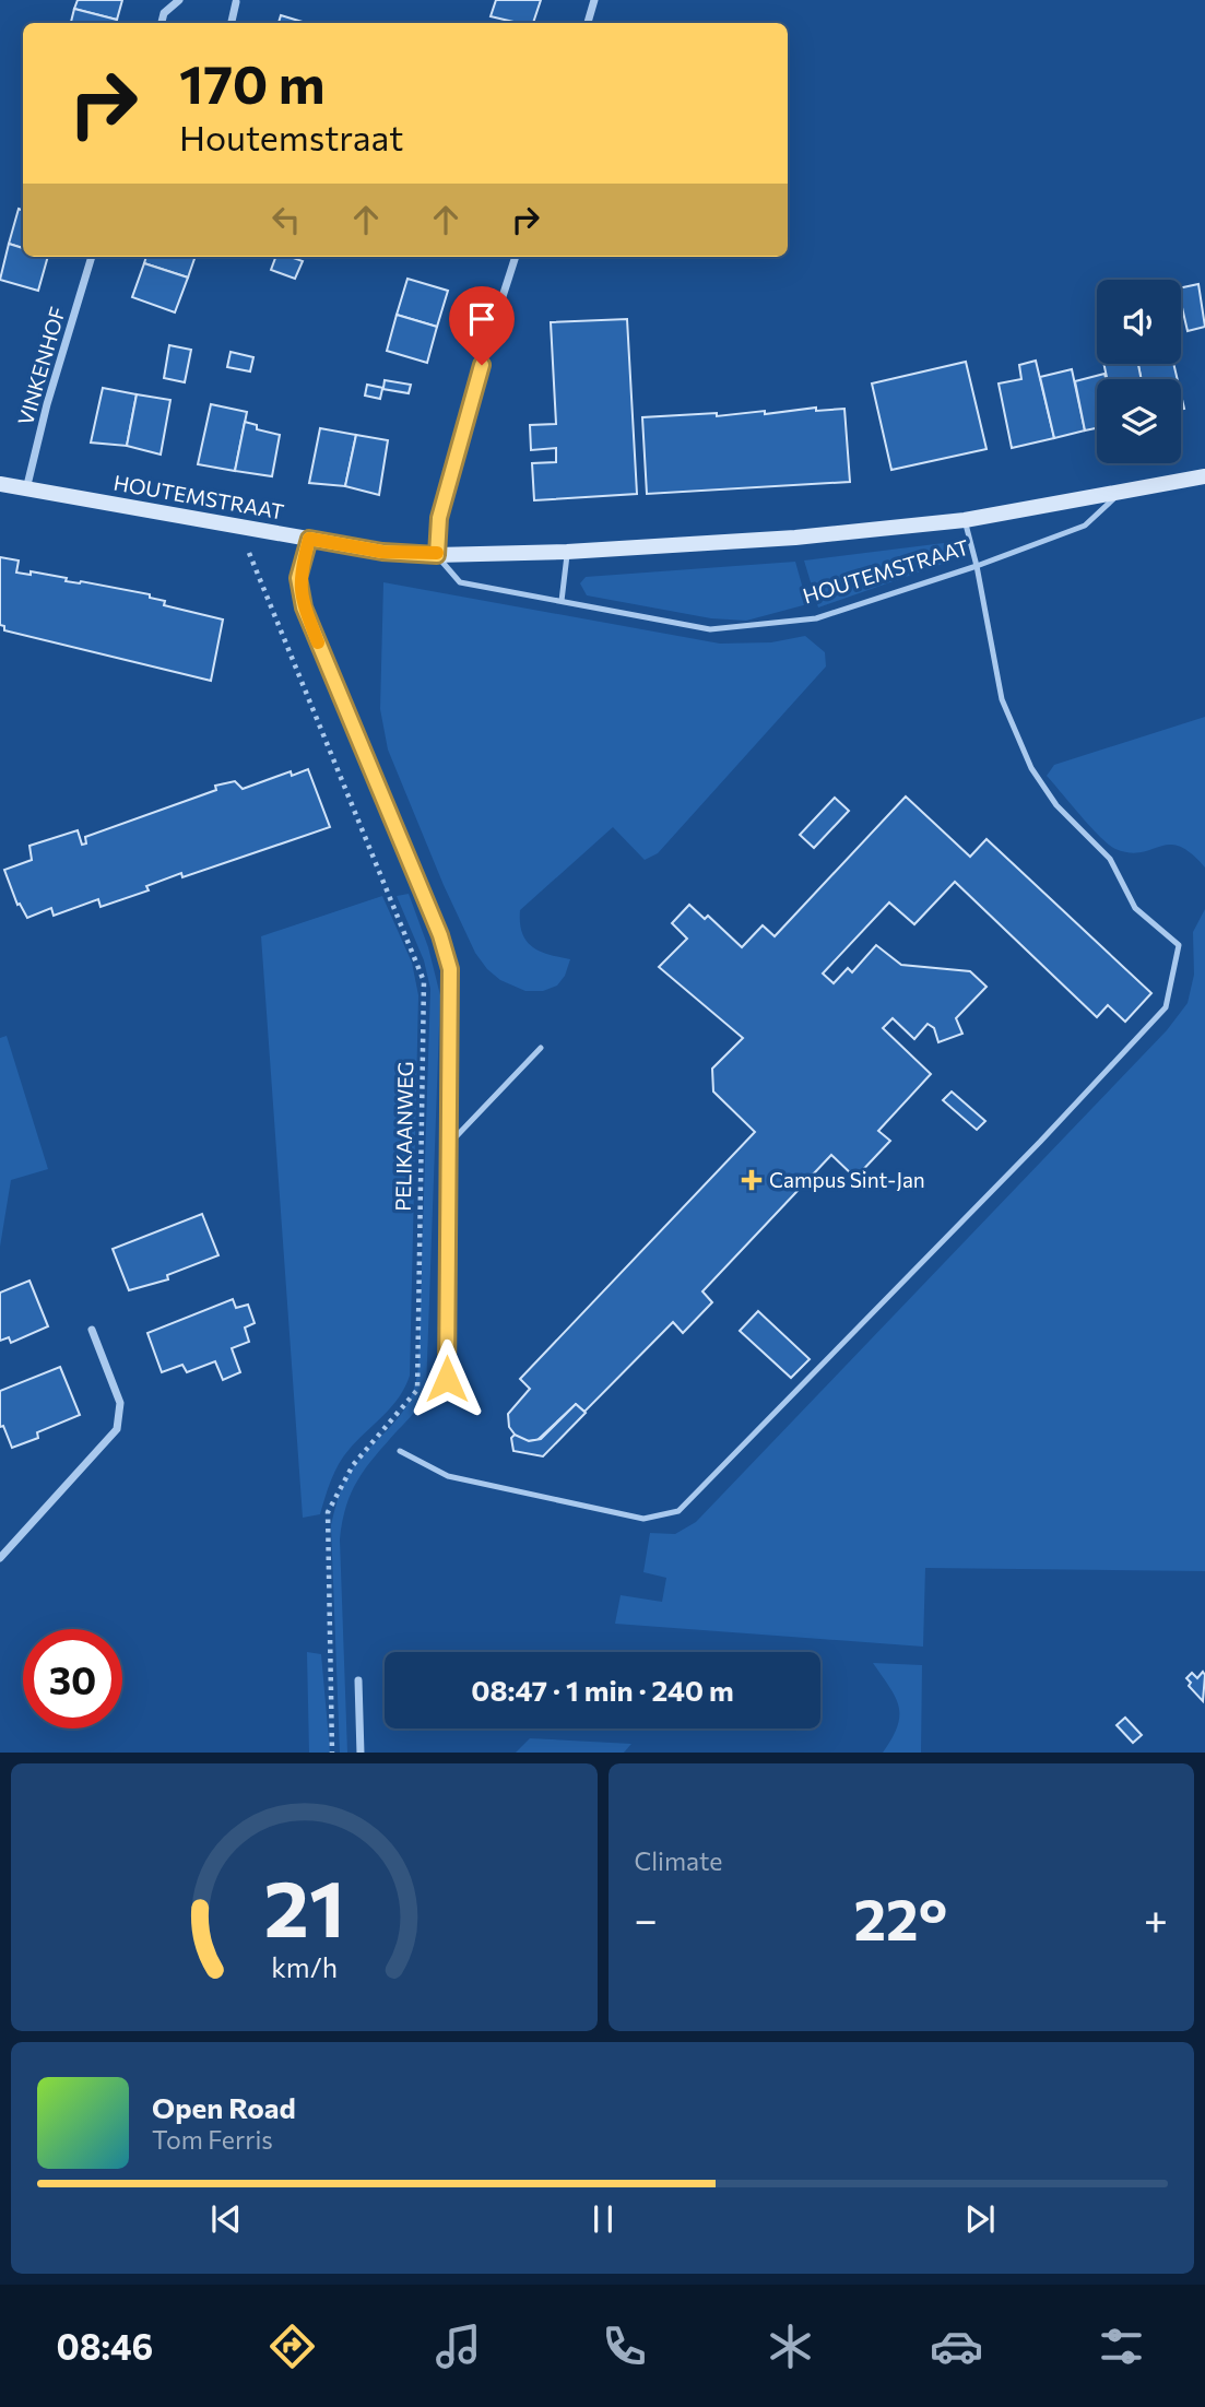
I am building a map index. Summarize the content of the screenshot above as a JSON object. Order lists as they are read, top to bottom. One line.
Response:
{"streets":{"street":["VINKENHOF","HOUTEMSTRAAT"],"path":["PELIKAANWEG"]},"crossings":[["VINKENHOF","HOUTEMSTRAAT"],["HOUTEMSTRAAT","PELIKAANWEG"]],"places":{"health":["Campus Sint-Jan"]},"page":{"turn":["170 m","Houtemstraat"],"limit":"30","trip":"08:47 · 1 min · 240 m","tile":"Climate","heat":["−","22°","+"],"song":["Open Road","Tom Ferris"],"tabs":"08:46","gauge":["21","km/h"]}}
